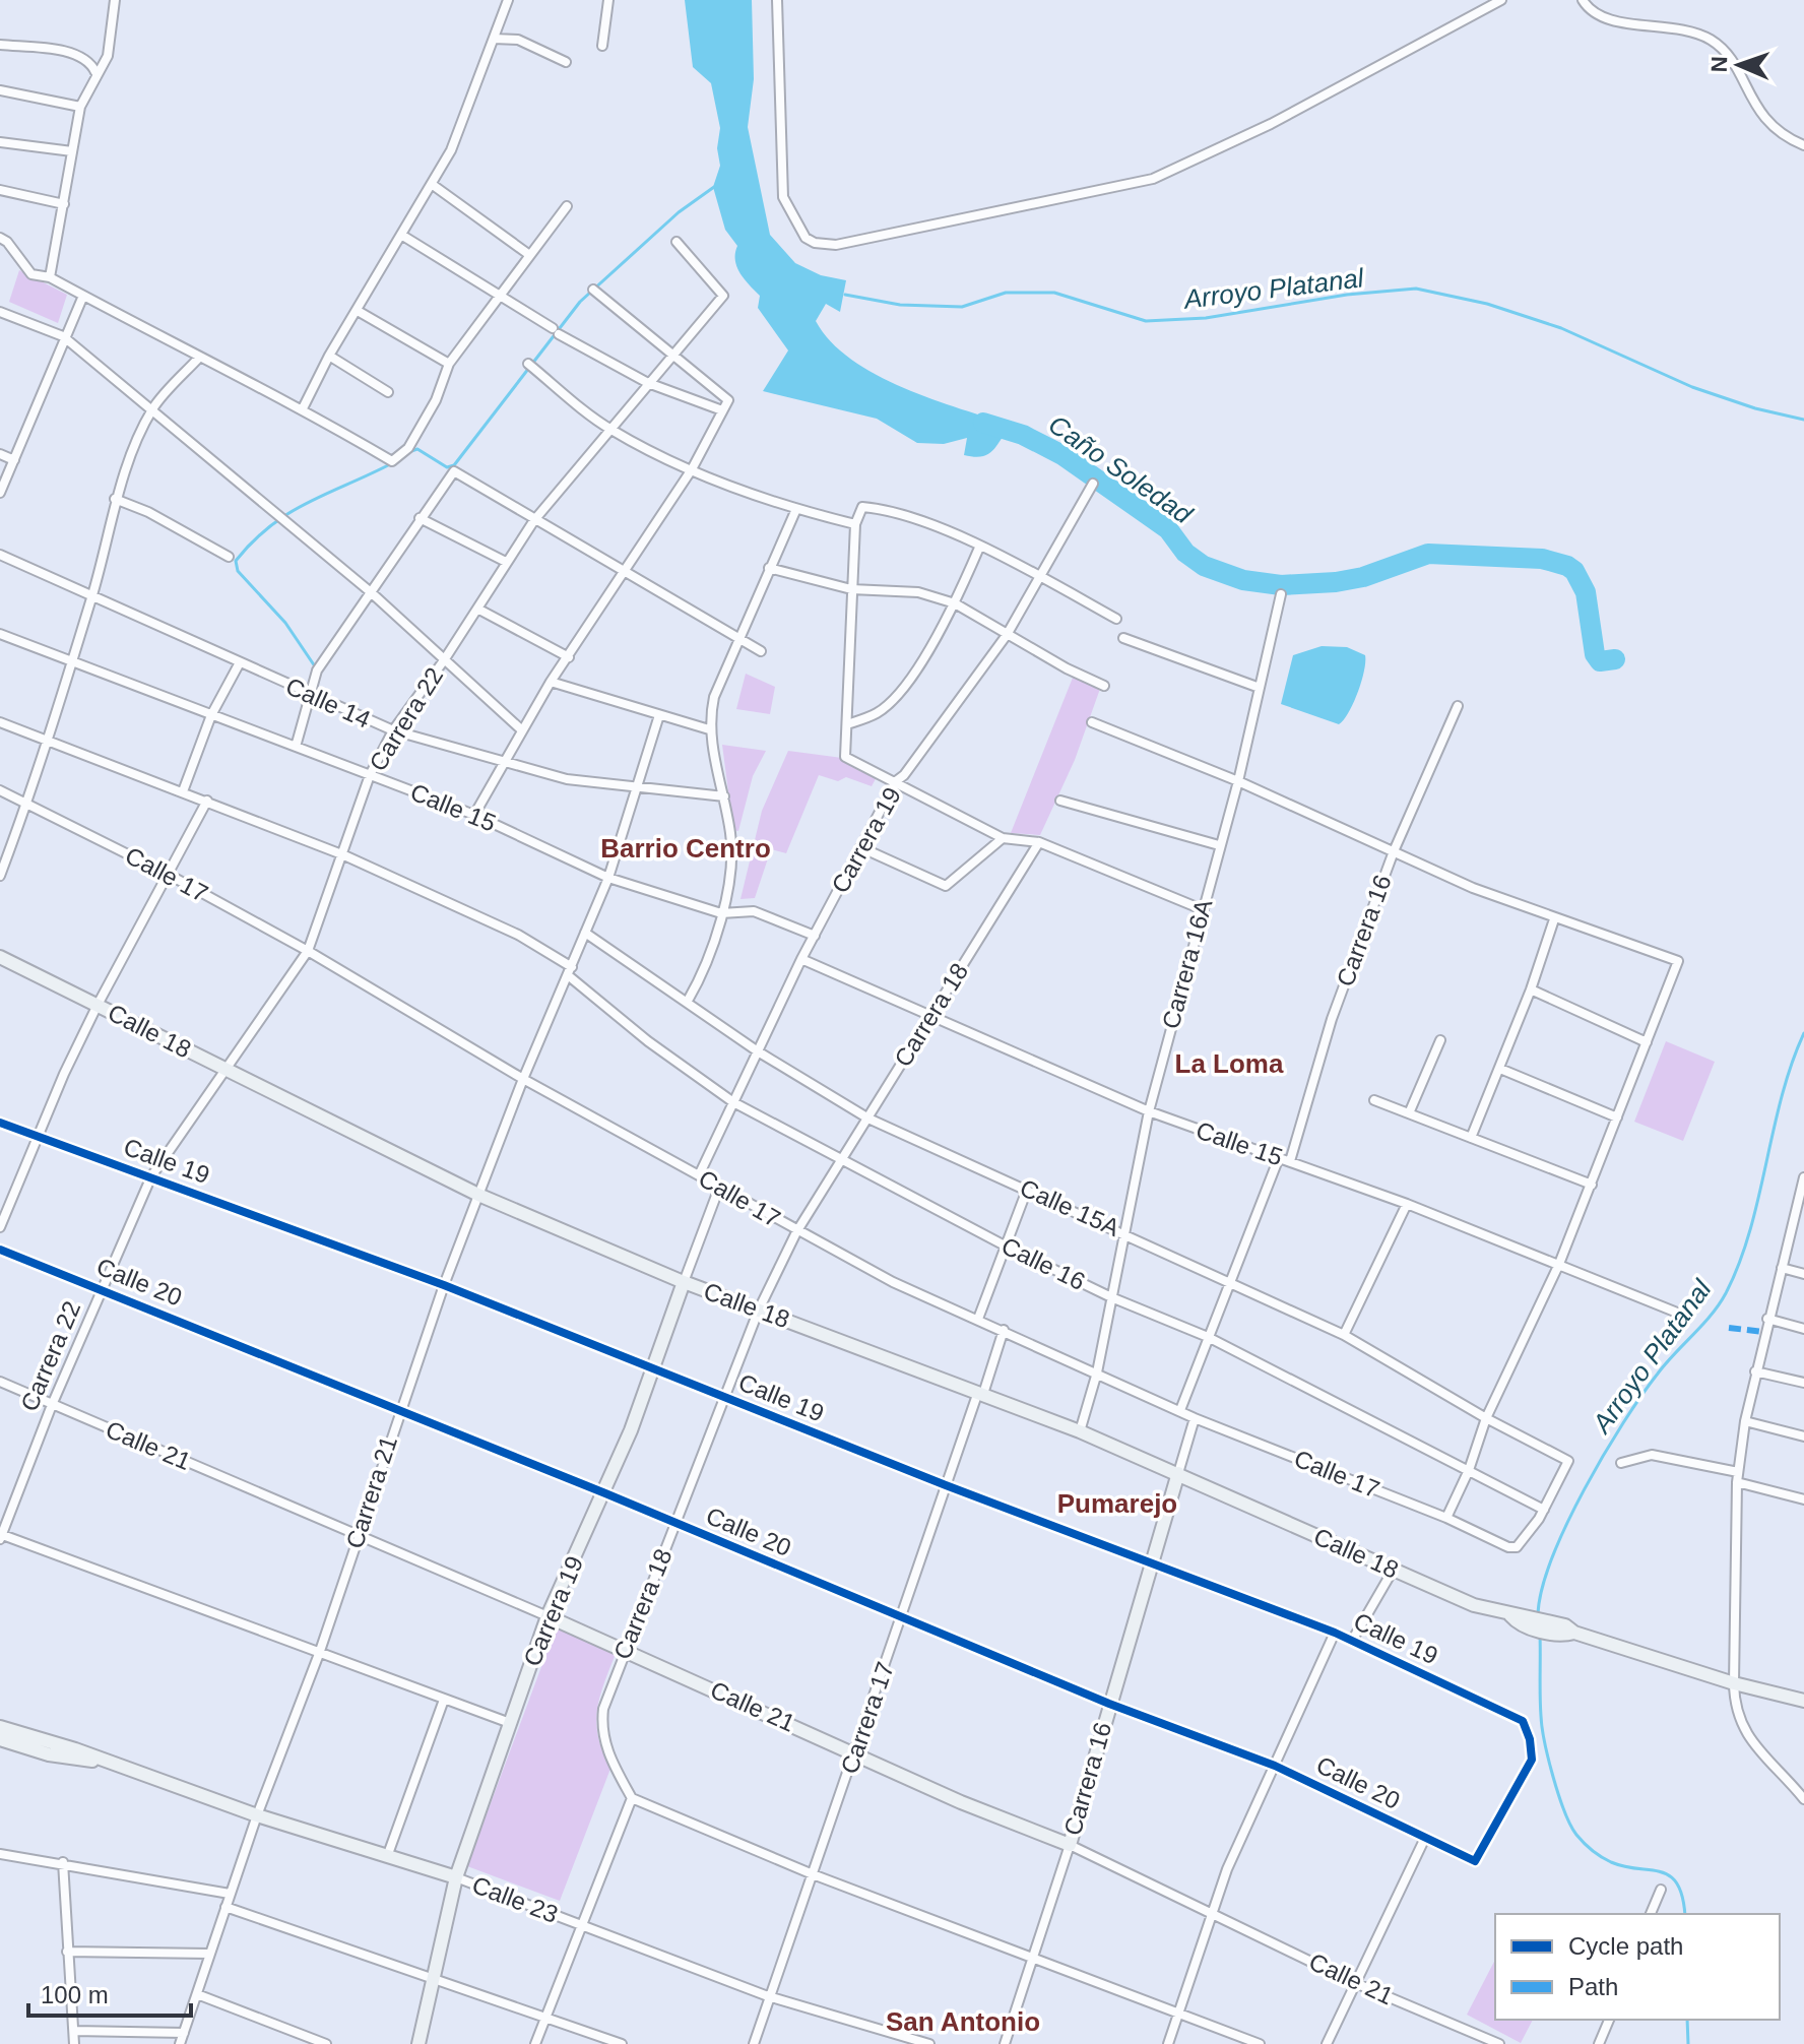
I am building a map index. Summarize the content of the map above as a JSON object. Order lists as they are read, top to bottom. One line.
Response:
{"streets":{"street":["Calle 14","Carrera 22","Calle 15","Carrera 19","Calle 17","Carrera 16","Carrera 16A","Carrera 18","Calle 18","Calle 19","Calle 15A","Calle 16","Calle 20","Calle 21","Carrera 21","Carrera 17","Calle 23"]},"crossings":[["Calle 14","Carrera 22"],["Calle 14","Carrera 21"],["Carrera 22","Calle 15"],["Carrera 22","Calle 17"],["Carrera 22","Calle 18"],["Carrera 22","Calle 19"],["Carrera 22","Calle 16"],["Carrera 22","Calle 20"],["Carrera 22","Calle 21"],["Calle 15","Carrera 19"],["Calle 15","Carrera 16"],["Calle 15","Carrera 16A"],["Calle 15","Carrera 18"],["Calle 15","Carrera 21"],["Carrera 19","Calle 17"],["Carrera 19","Calle 18"],["Carrera 19","Calle 19"],["Carrera 19","Calle 15A"],["Carrera 19","Calle 16"],["Carrera 19","Calle 20"],["Carrera 19","Calle 21"],["Carrera 19","Calle 23"],["Calle 17","Carrera 16"],["Calle 17","Carrera 16A"],["Calle 17","Carrera 18"],["Calle 17","Calle 15A"],["Calle 17","Calle 16"],["Calle 17","Carrera 21"],["Calle 17","Carrera 17"],["Carrera 16","Calle 18"],["Carrera 16","Calle 19"],["Carrera 16","Calle 20"],["Carrera 16","Calle 21"],["Carrera 16A","Calle 18"],["Carrera 16A","Calle 15A"],["Carrera 16A","Calle 16"],["Carrera 18","Calle 18"],["Carrera 18","Calle 19"],["Carrera 18","Calle 15A"],["Carrera 18","Calle 16"],["Carrera 18","Calle 20"],["Carrera 18","Calle 21"],["Calle 18","Carrera 21"],["Calle 18","Carrera 17"],["Calle 19","Calle 20"],["Calle 19","Carrera 21"],["Calle 19","Carrera 17"],["Calle 15A","Calle 16"],["Calle 15A","Carrera 21"],["Calle 16","Carrera 21"],["Calle 20","Carrera 21"],["Calle 20","Carrera 17"],["Calle 21","Carrera 21"],["Calle 21","Carrera 17"],["Carrera 21","Calle 23"],["Carrera 17","Calle 23"]],"districts":["Barrio Centro","La Loma","Pumarejo","San Antonio"],"water":["Arroyo Platanal","Caño Soledad"],"legend":["Cycle path","Path"],"scale_bar":"100 m","north":"left"}
